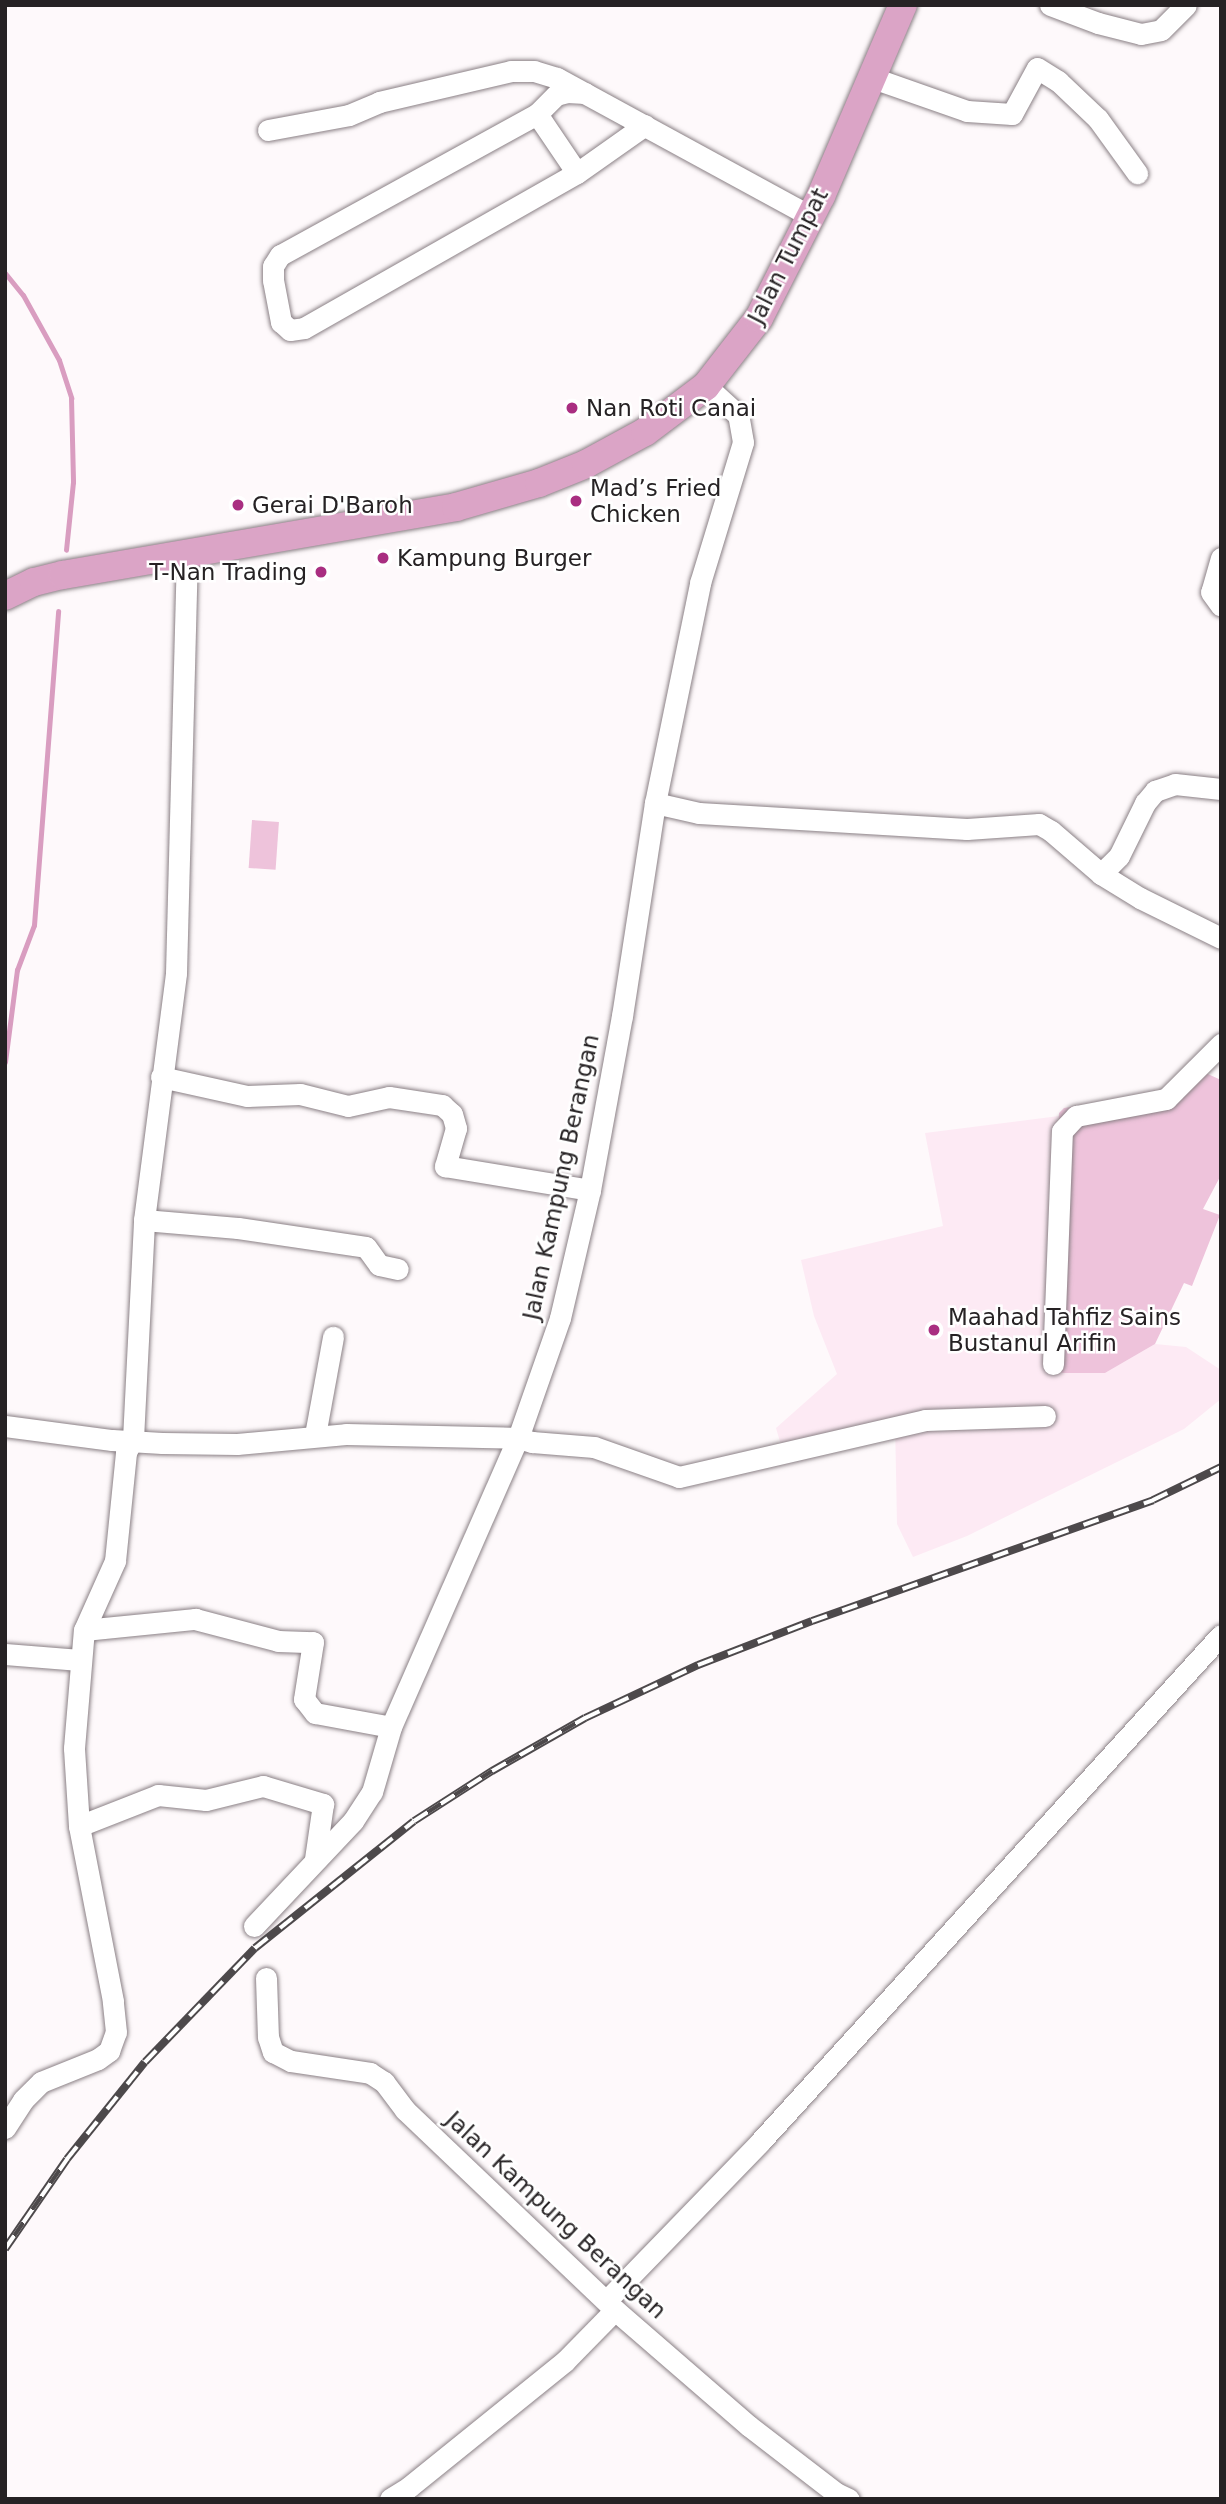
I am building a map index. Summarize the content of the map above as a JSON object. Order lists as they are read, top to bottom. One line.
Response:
{"streets":{"main road":["Jalan Tumpat"],"street":["Jalan Kampung Berangan"]},"crossings":[["Jalan Tumpat","Jalan Kampung Berangan"]],"places":["Nan Roti Canai","Mad’s Fried Chicken","Gerai D'Baroh","Kampung Burger","T-Nan Trading","Maahad Tahfiz Sains Bustanul Arifin"]}
